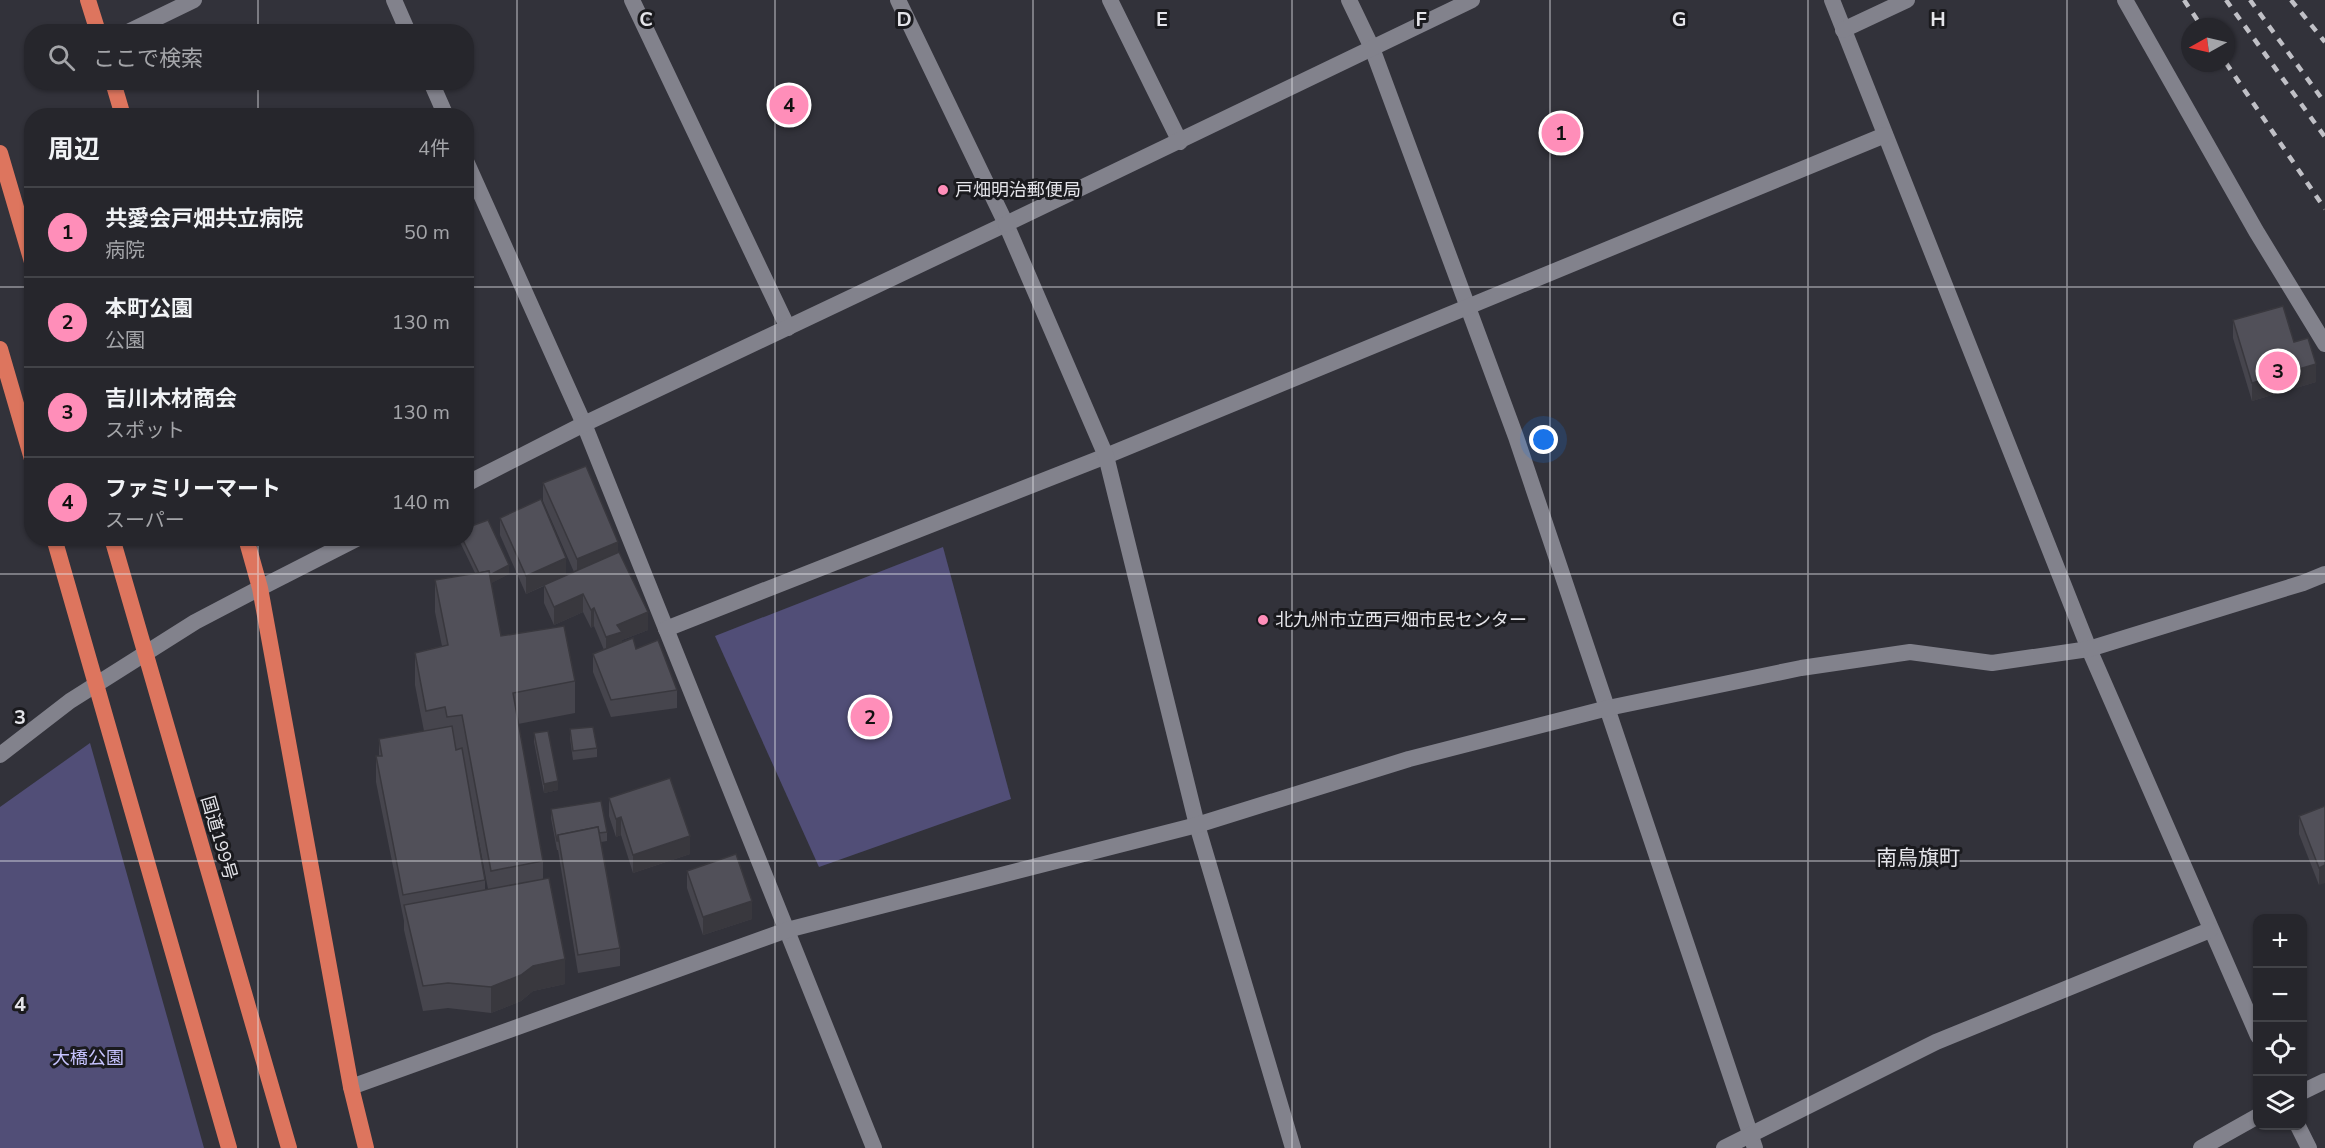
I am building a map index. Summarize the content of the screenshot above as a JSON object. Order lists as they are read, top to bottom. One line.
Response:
{"streets":{"highway":["国道199号"]},"districts":["南鳥旗町"],"parks":["大橋公園"],"places":["戸畑明治郵便局","北九州市立西戸畑市民センター"],"north":"left","page":{"search":"ここで検索","pins":["4","1","3","2"],"heading":["周辺","4件"],"list":[{"mark":"1","name":"共愛会戸畑共立病院","note":"病院","value":"50 m"},{"mark":"2","name":"本町公園","note":"公園","value":"130 m"},{"mark":"3","name":"吉川木材商会","note":"スポット","value":"130 m"},{"mark":"4","name":"ファミリーマート","note":"スーパー","value":"140 m"}],"map_buttons":["+","−"]},"grid":{"columns":["C","D","E","F","G","H"],"rows":["3","4"]}}
